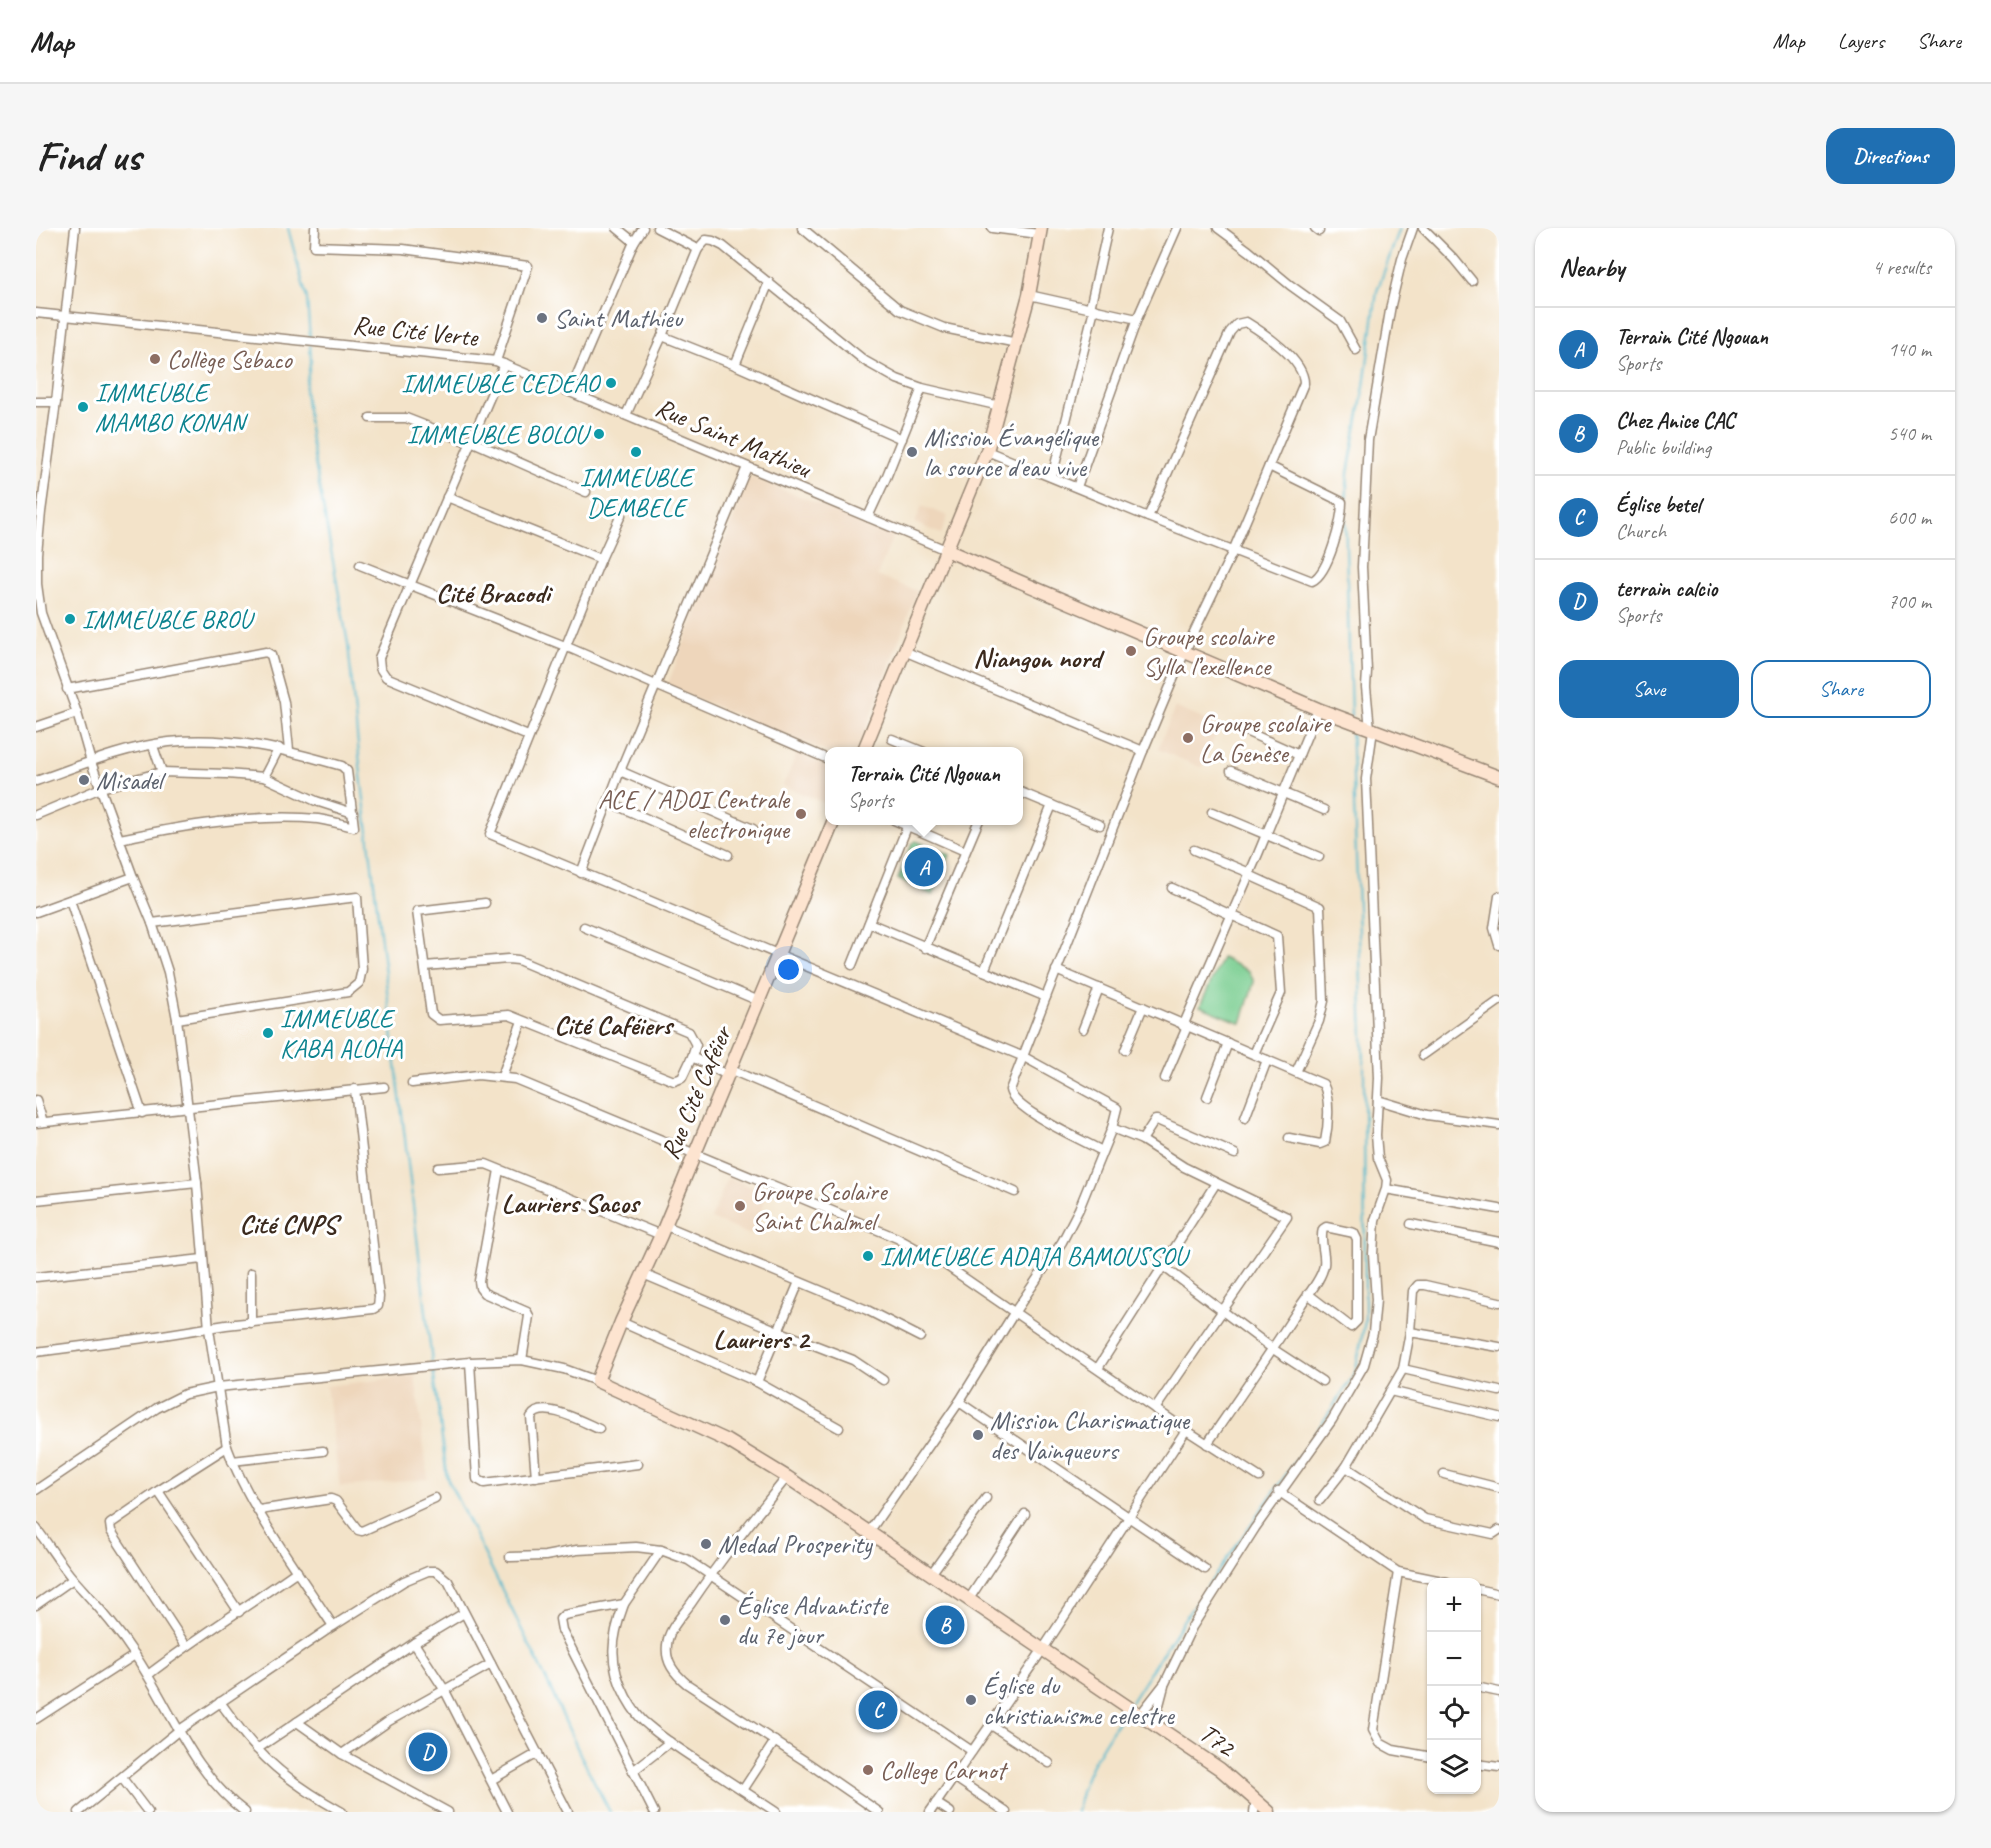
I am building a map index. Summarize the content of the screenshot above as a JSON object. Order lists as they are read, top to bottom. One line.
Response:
{"streets":{"street":["Rue Cité Verte","Rue Saint Mathieu","Rue Cité Caféier","T72"]},"crossings":[["Rue Cité Verte","Rue Saint Mathieu"],["Rue Cité Caféier","T72"]],"districts":["Cité Bracodi","Niangon nord","Cité Caféiers","Lauriers Sacos","Cité CNPS","Lauriers 2"],"places":["Saint Mathieu","Collège Sebaco","IMMEUBLE CEDEAO","IMMEUBLE MAMBO KONAN","IMMEUBLE BOLOU","IMMEUBLE DEMBELE","Mission Évangélique la source d'eau vive","IMMEUBLE BROU","Groupe scolaire Sylla l’exellence","Groupe scolaire La Genèse","Misadel","ACE / ADOI Centrale electronique","IMMEUBLE KABA ALOHA","Groupe Scolaire Saint Chalmel","IMMEUBLE ADAJA BAMOUSSOU","Mission Charismatique des Vainqueurs","Medad Prosperity","Église Advantiste du 7e jour","Église du christianisme celestre","College Carnot"],"page":{"header":"Map","nav":["Map","Layers","Share"],"buttons":["Directions",["Save","Share"]],"title":"Find us","heading":["Nearby","4 results"],"list":[{"mark":"A","name":"Terrain Cité Ngouan","note":"Sports","value":"140 m"},{"mark":"B","name":"Chez Anice CAC","note":"Public building","value":"540 m"},{"mark":"C","name":"Église betel","note":"Church","value":"600 m"},{"mark":"D","name":"terrain calcio","note":"Sports","value":"700 m"}],"popup":["Terrain Cité Ngouan","Sports"],"pins":["A","B","C","D"],"map_buttons":["+","−"]}}
